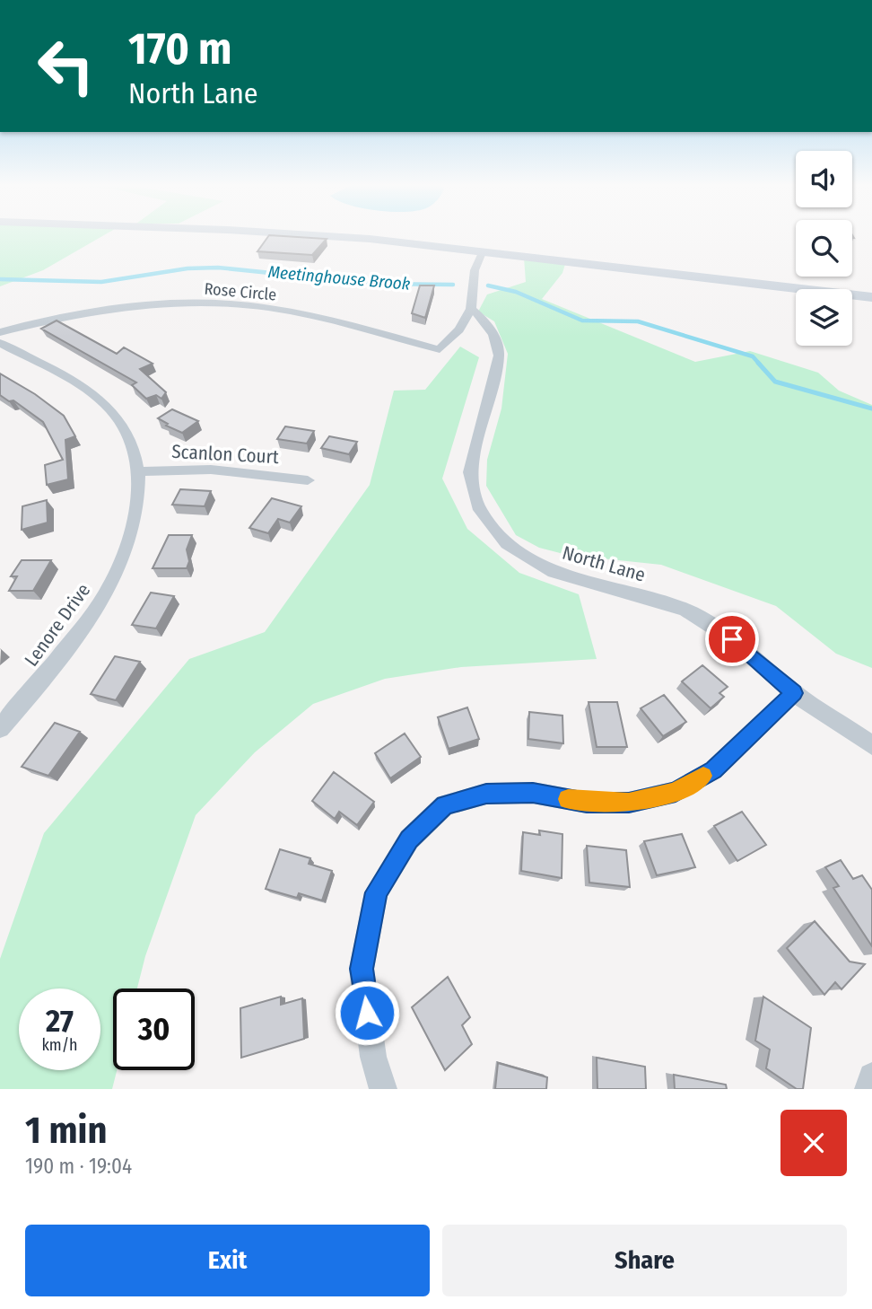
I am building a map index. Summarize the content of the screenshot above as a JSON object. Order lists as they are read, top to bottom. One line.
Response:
{"streets":{"street":["Rose Circle","Scanlon Court","North Lane","Lenore Drive"]},"crossings":[["Rose Circle","North Lane"],["Scanlon Court","Lenore Drive"]],"water":["Meetinghouse Brook"],"page":{"turn":["170 m","North Lane"],"speed":"27 km/h","limit":"30","heading":["1 min","190 m · 19:04"],"buttons":["Exit","Share"]}}
